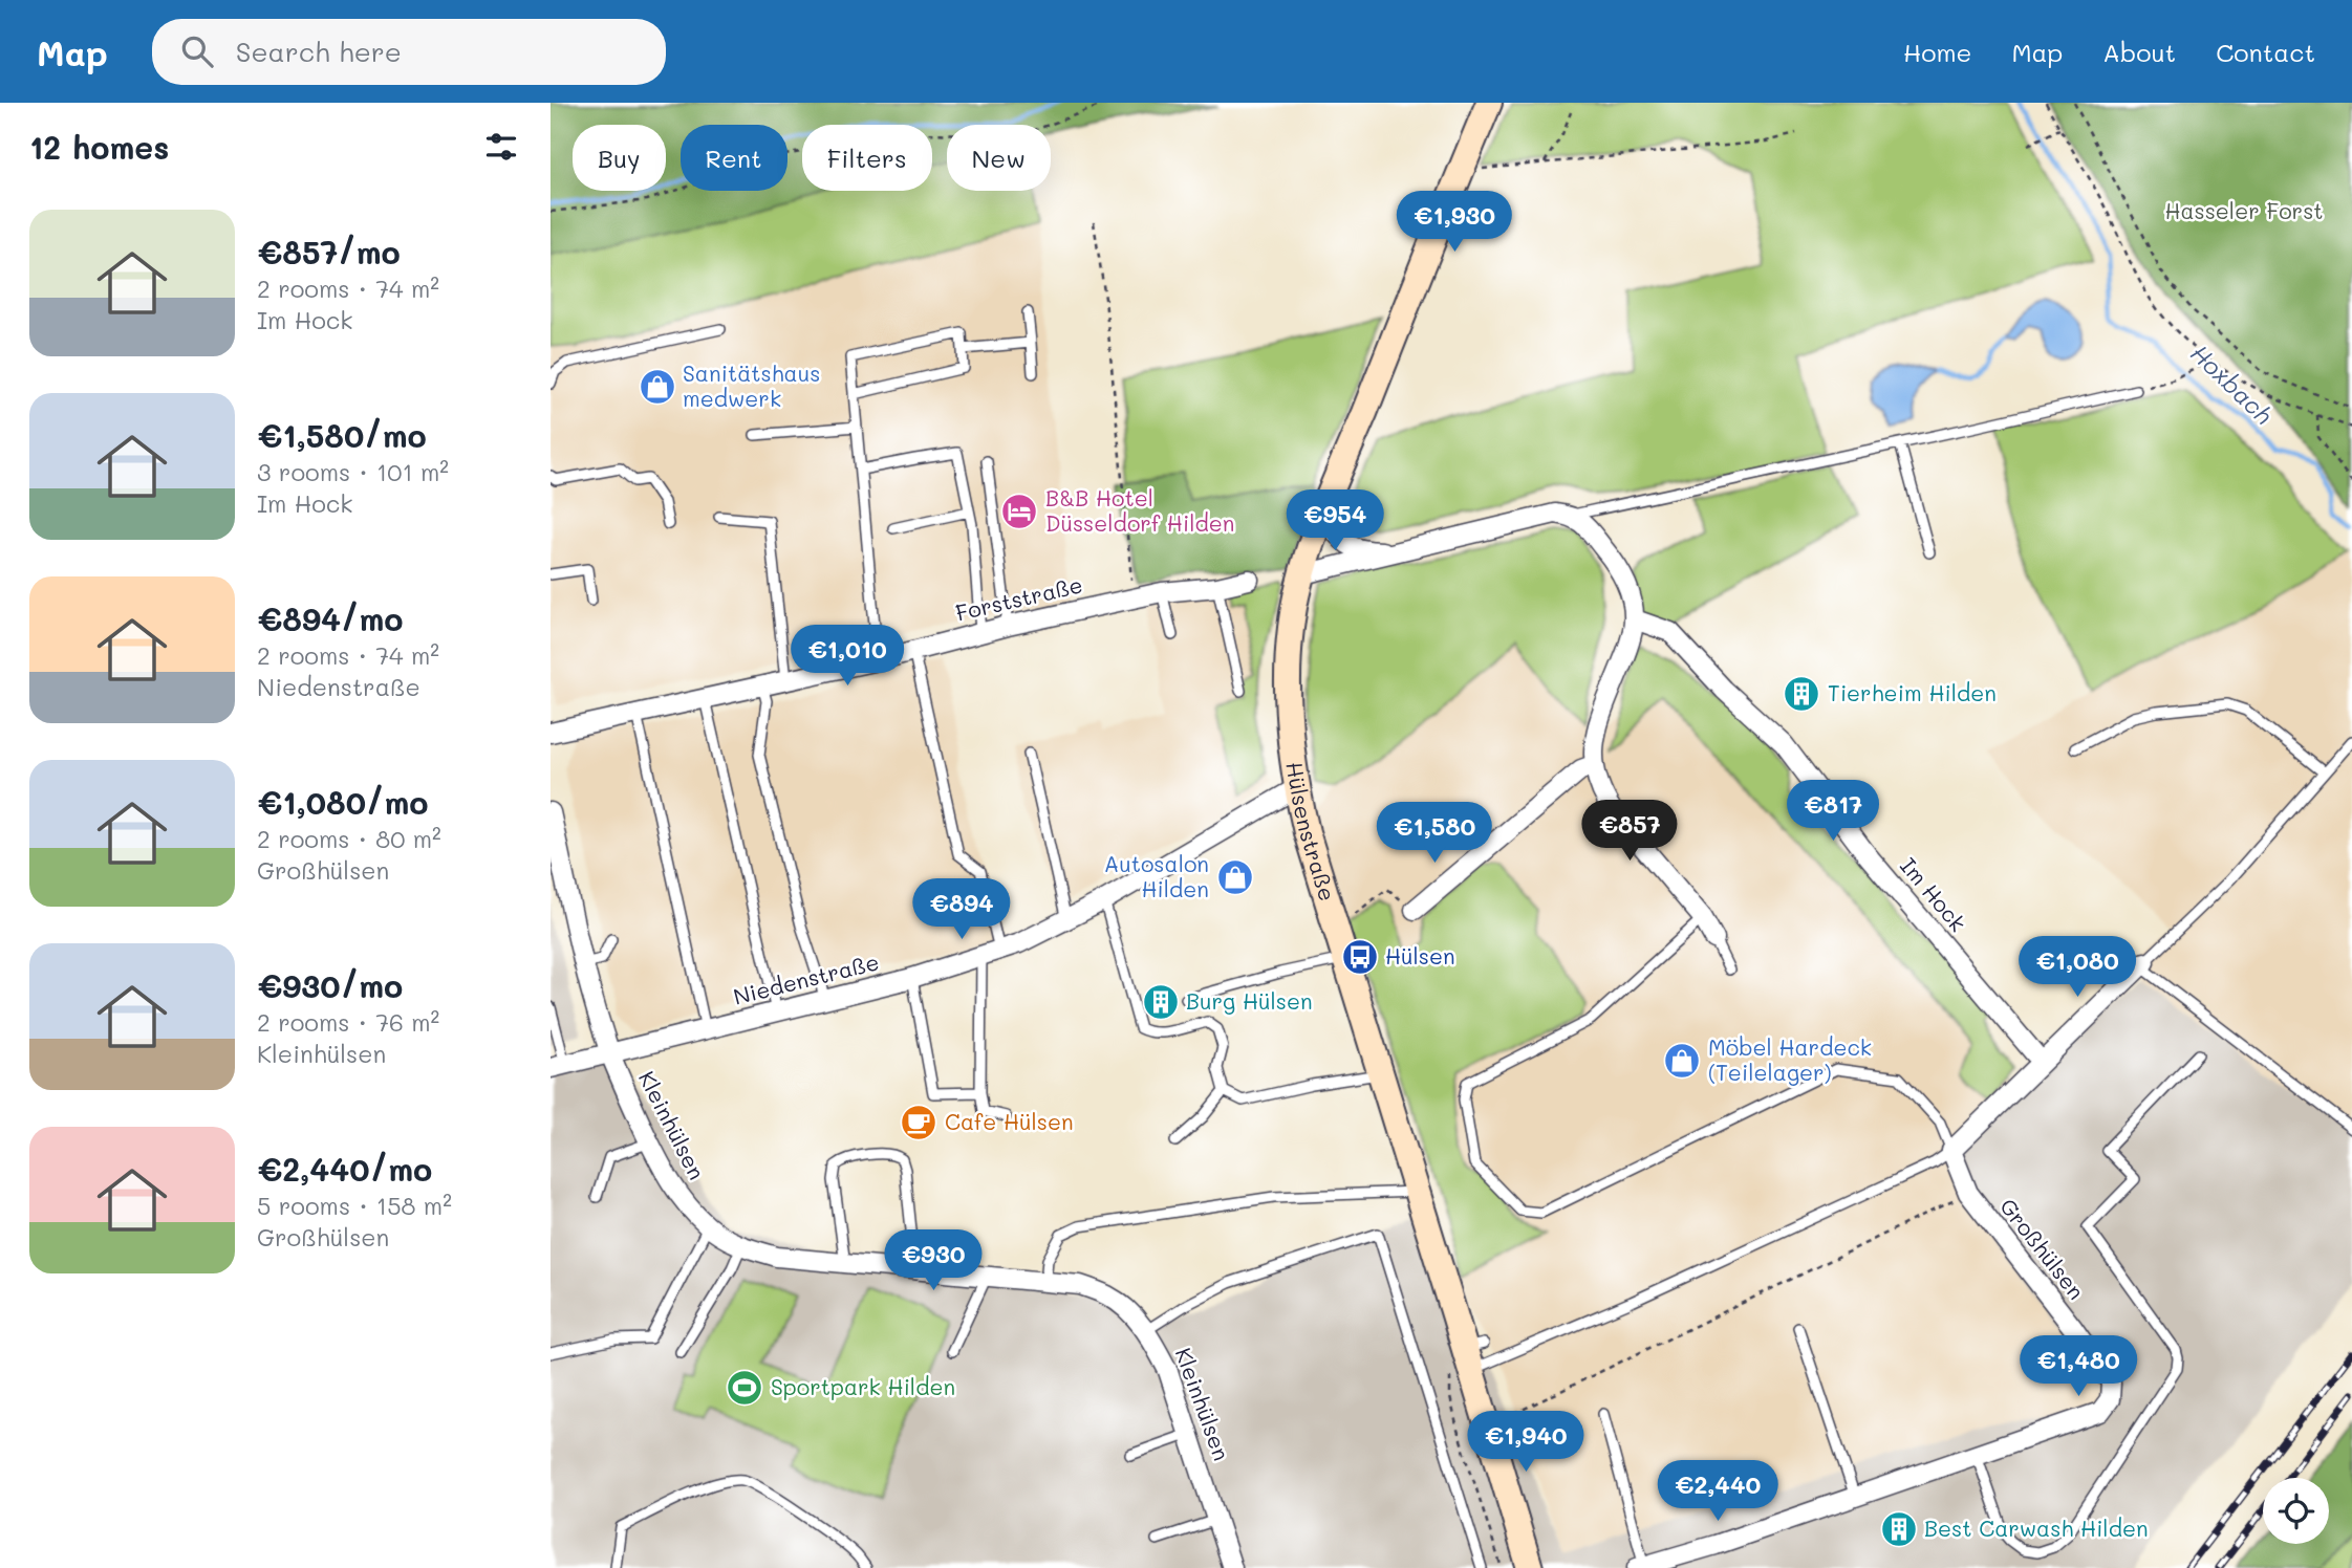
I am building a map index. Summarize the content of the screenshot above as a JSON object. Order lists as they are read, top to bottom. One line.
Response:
{"streets":{"main road":["Hülsenstraße"],"street":["Forststraße","Im Hock","Niedenstraße","Kleinhülsen","Großhülsen"]},"crossings":[["Hülsenstraße","Niedenstraße"],["Niedenstraße","Kleinhülsen"]],"water":["Hoxbach"],"parks":["Hasseler Forst"],"places":{"shop":["Sanitätshaus medwerk","Autosalon Hilden","Möbel Hardeck (Teilelager)"],"hotel":["B&B Hotel Düsseldorf Hilden"],"building":["Tierheim Hilden","Burg Hülsen","Best Carwash Hilden"],"bus stop":["Hülsen"],"cafe":["Cafe Hülsen"],"sports":["Sportpark Hilden"]},"page":{"header":"Map","search":"Search here","nav":["Home","Map","About","Contact"],"heading":"12 homes","chip":["Buy","Rent","Filters","New"],"list":[{"name":"€857/mo","note":"2 rooms · 74 m² · Im Hock"},{"name":"€1,580/mo","note":"3 rooms · 101 m² · Im Hock"},{"name":"€894/mo","note":"2 rooms · 74 m² · Niedenstraße"},{"name":"€1,080/mo","note":"2 rooms · 80 m² · Großhülsen"},{"name":"€930/mo","note":"2 rooms · 76 m² · Kleinhülsen"},{"name":"€2,440/mo","note":"5 rooms · 158 m² · Großhülsen"}],"price":["€1,930","€954","€1,010","€817","€857","€1,580","€894","€1,080","€930","€1,480","€1,940","€2,440"]}}
